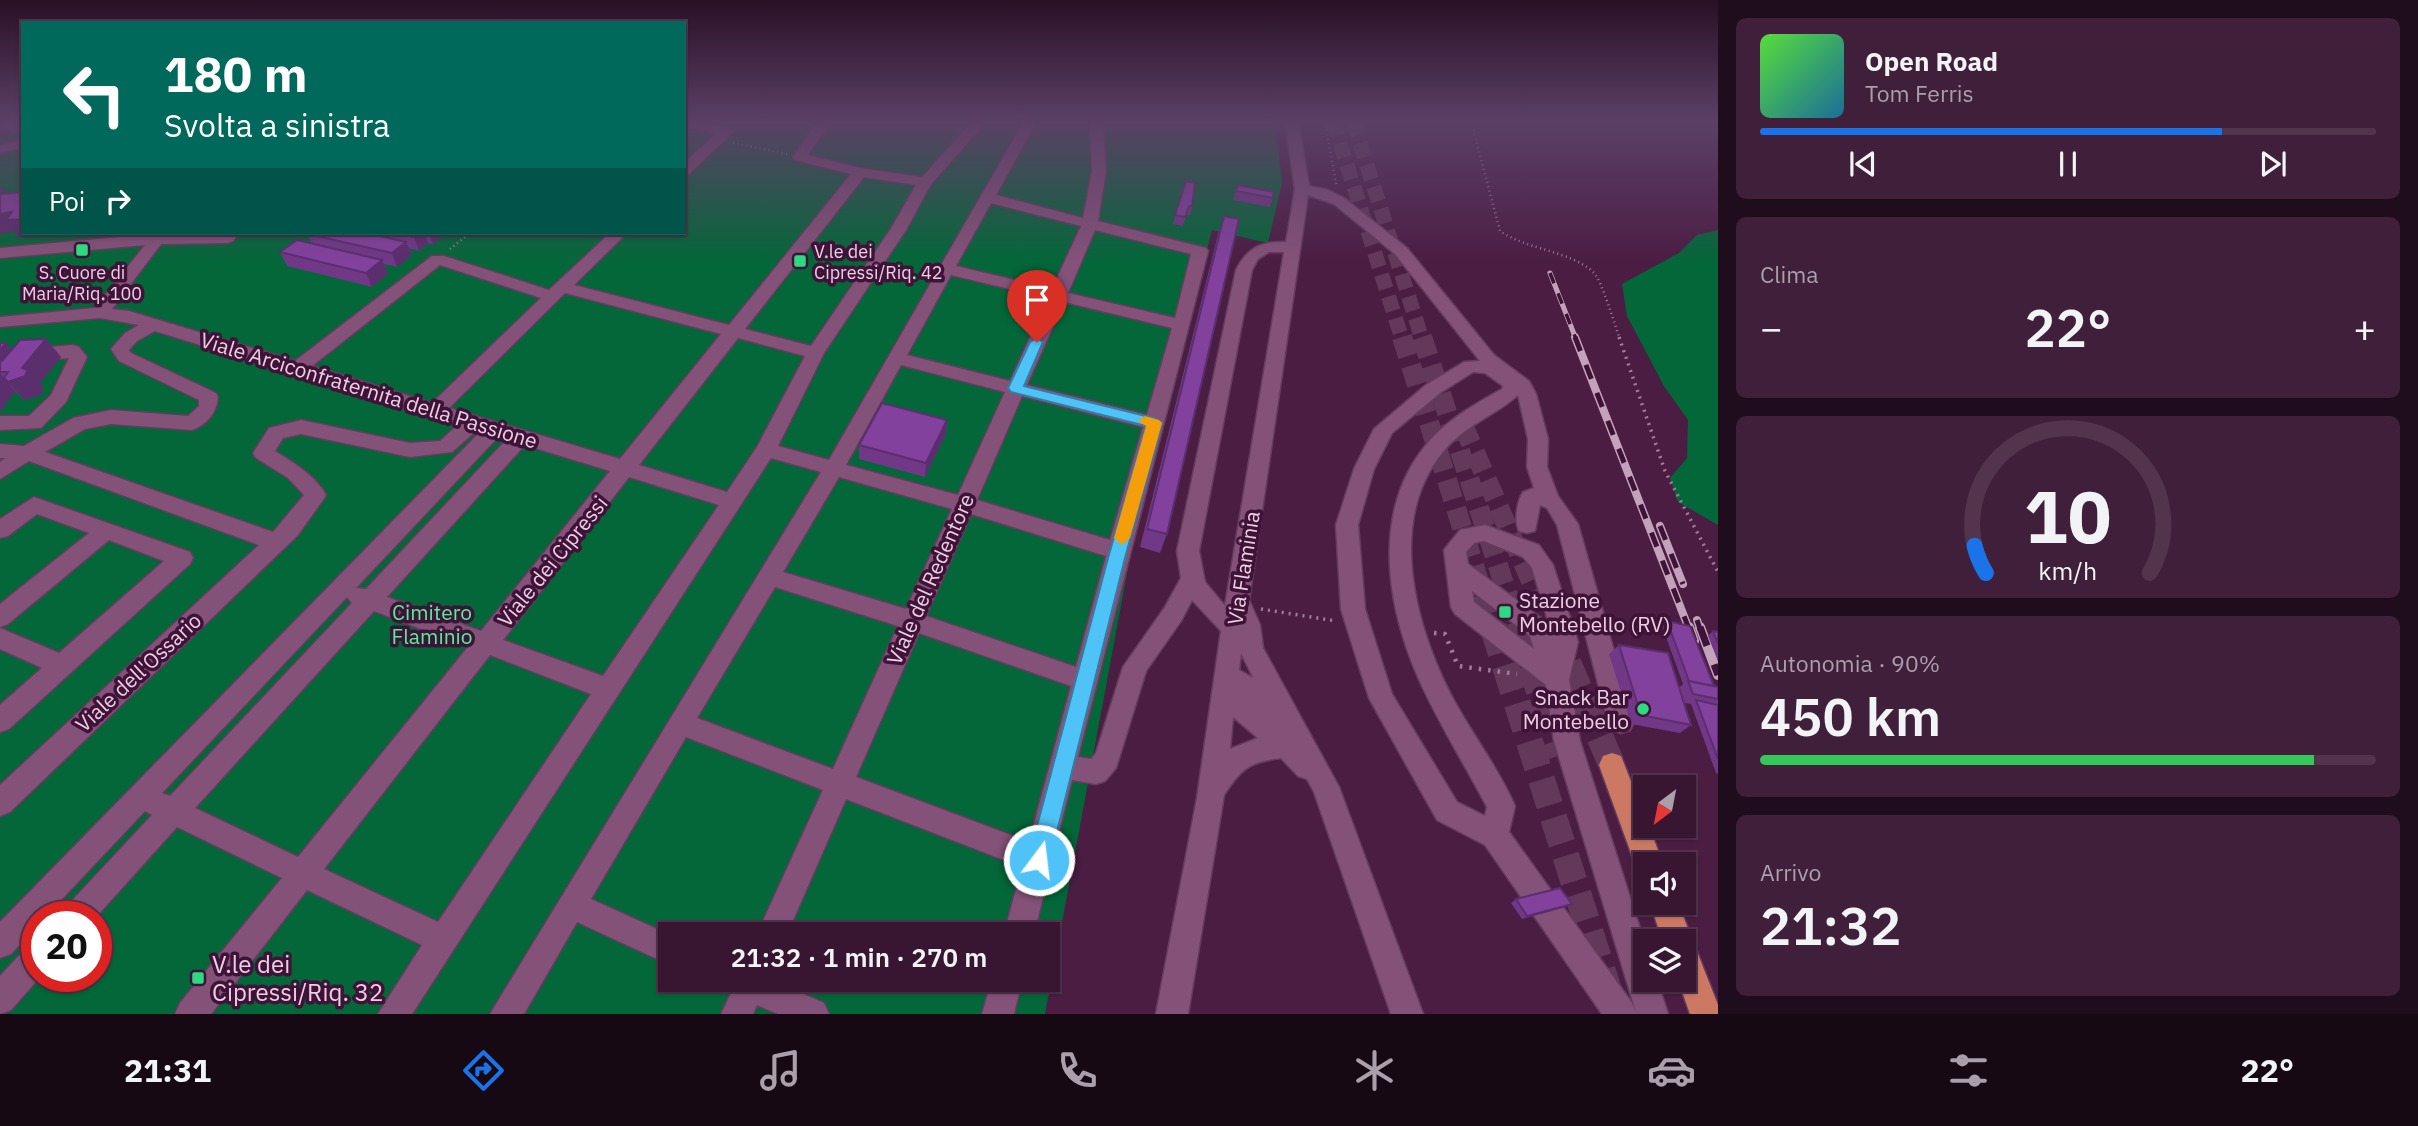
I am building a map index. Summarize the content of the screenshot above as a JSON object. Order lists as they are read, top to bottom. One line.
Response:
{"streets":{"street":["Viale Arciconfraternita della Passione","Viale dei Cipressi","Via Flaminia","Viale del Redentore","Viale dell'Ossario"]},"crossings":[["Viale Arciconfraternita della Passione","Viale dei Cipressi"],["Viale Arciconfraternita della Passione","Viale dell'Ossario"]],"parks":["Cimitero Flaminio"],"places":{"transit":["S. Cuore di Maria/Riq. 100","V.le dei Cipressi/Riq. 42","Stazione Montebello (RV)","V.le dei Cipressi/Riq. 32"],"other":["Snack Bar Montebello"]},"north":"bottom left","page":{"turn":["180 m","Svolta a sinistra"],"song":["Open Road","Tom Ferris"],"then":"Poi","tile":["Clima",["Autonomia · 90%","450 km"],["Arrivo","21:32"]],"heat":["−","22°","+"],"limit":"20","trip":"21:32 · 1 min · 270 m","tabs":["21:31","22°"],"gauge":["10","km/h"]}}
